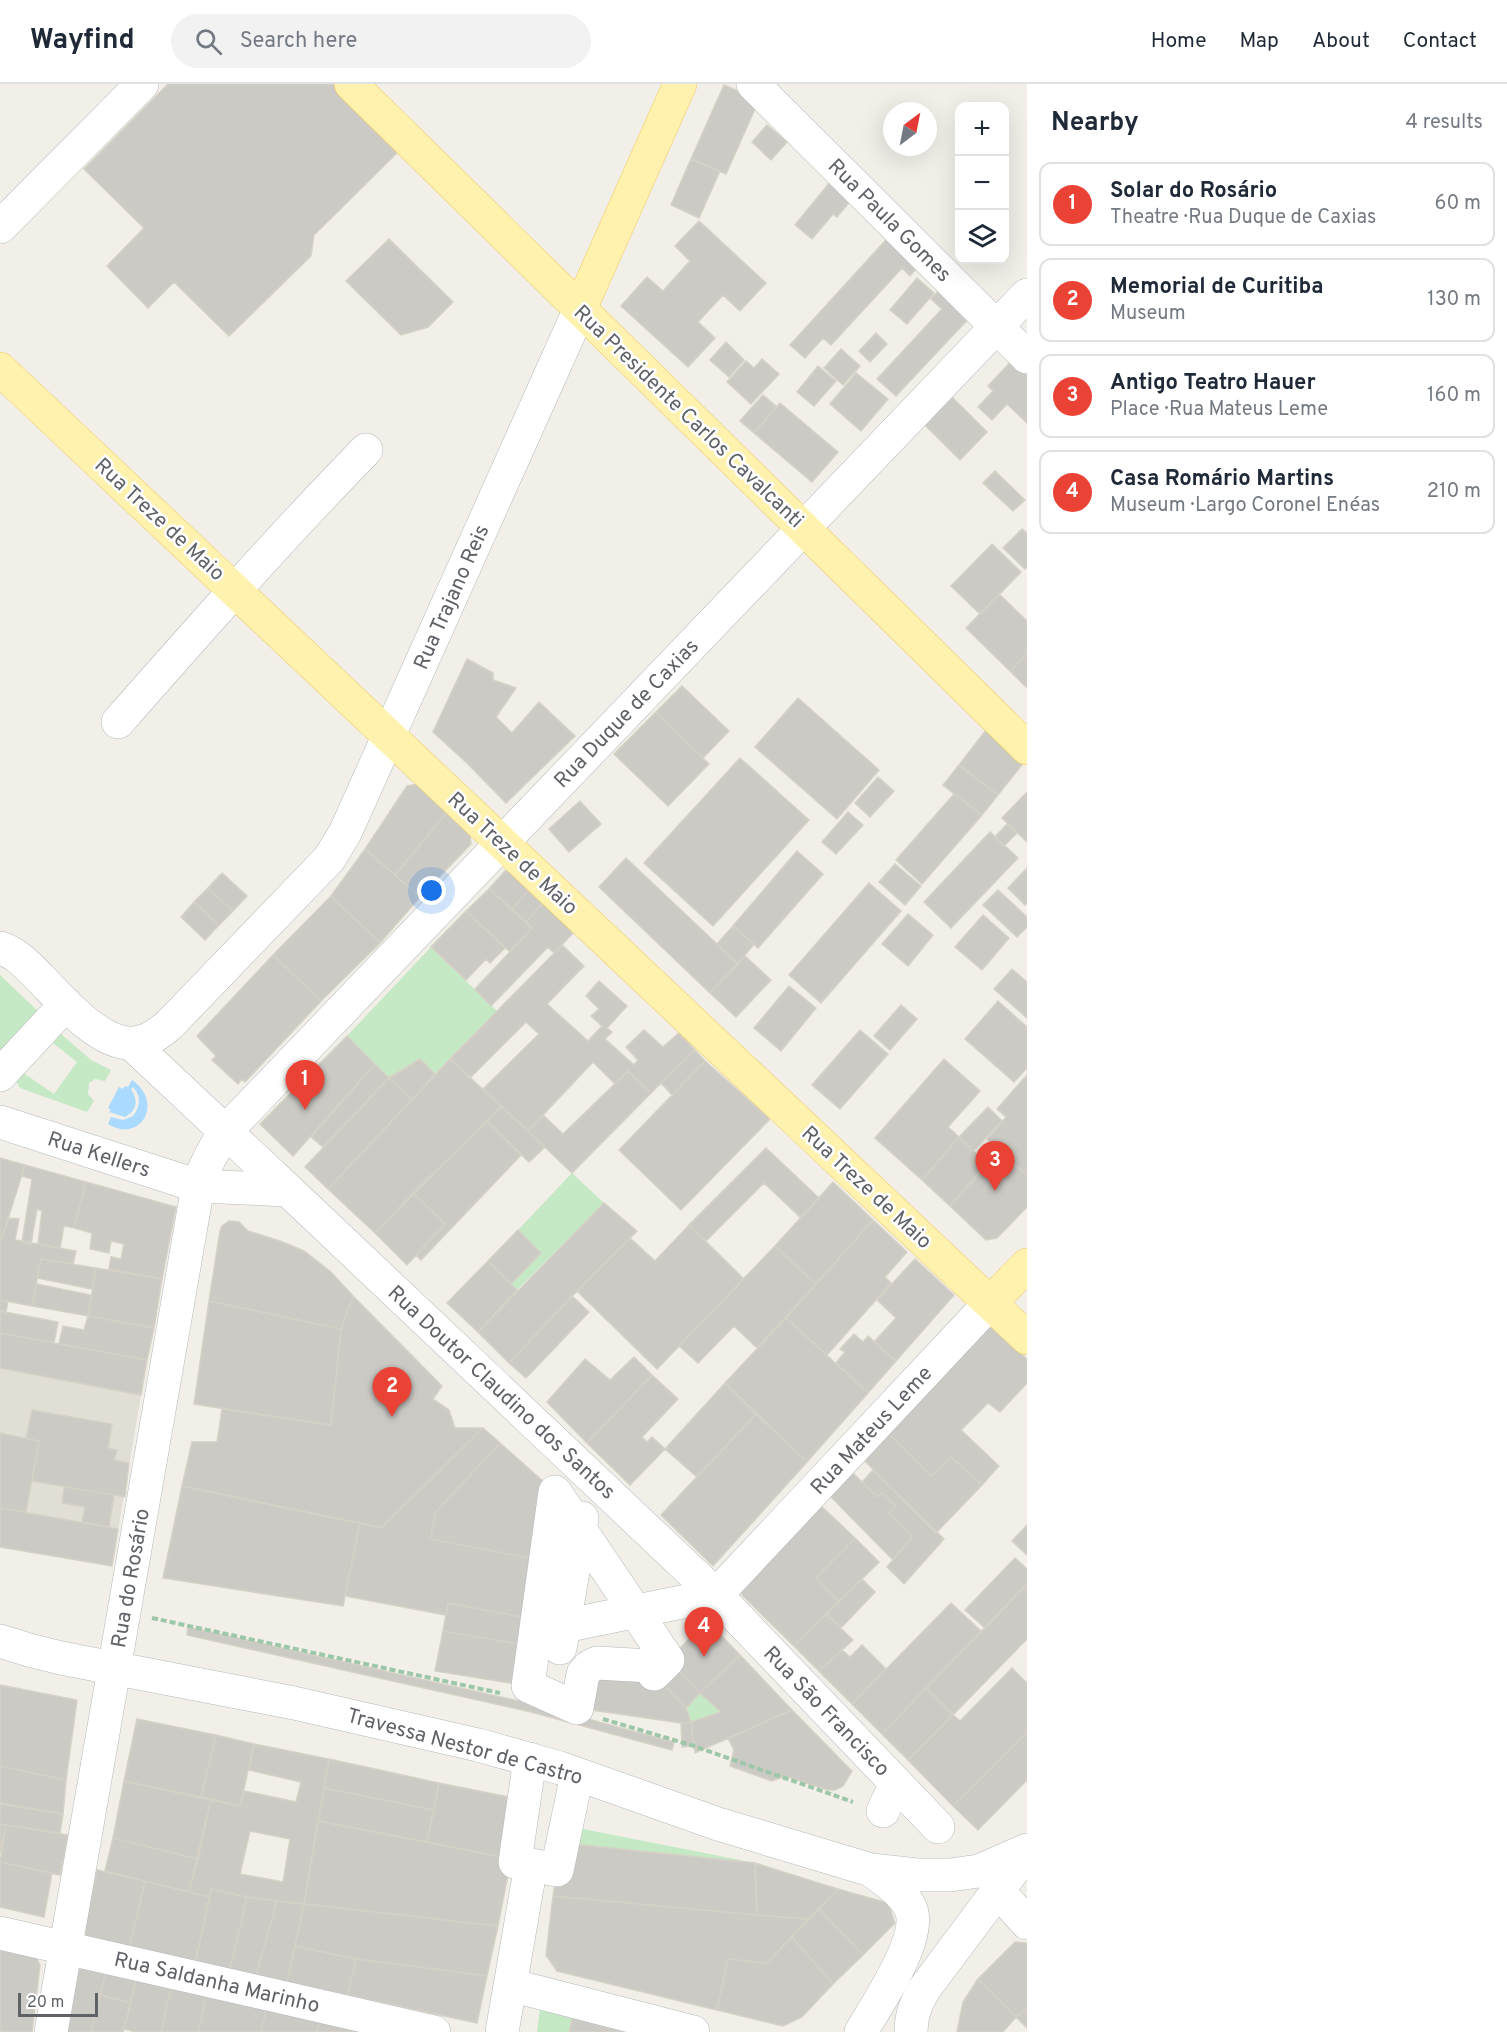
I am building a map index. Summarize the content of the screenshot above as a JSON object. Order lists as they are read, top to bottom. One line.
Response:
{"streets":{"main road":["Rua Presidente Carlos Cavalcanti","Rua Treze de Maio","Rua Trajano Reis","Rua Mateus Leme"],"street":["Rua Paula Gomes","Rua Duque de Caxias","Rua Kellers","Rua Doutor Claudino dos Santos","Rua do Rosário","Rua São Francisco","Travessa Nestor de Castro","Rua Saldanha Marinho"]},"crossings":[["Rua Paula Gomes","Rua Duque de Caxias"],["Rua Presidente Carlos Cavalcanti","Rua Trajano Reis"],["Rua Presidente Carlos Cavalcanti","Rua Duque de Caxias"],["Rua Treze de Maio","Rua Trajano Reis"],["Rua Treze de Maio","Rua Duque de Caxias"],["Rua Treze de Maio","Rua Mateus Leme"],["Rua Trajano Reis","Rua Doutor Claudino dos Santos"],["Rua Duque de Caxias","Rua Doutor Claudino dos Santos"],["Rua Duque de Caxias","Rua do Rosário"],["Rua Kellers","Rua do Rosário"],["Rua Doutor Claudino dos Santos","Rua Mateus Leme"],["Rua Doutor Claudino dos Santos","Rua do Rosário"],["Rua Doutor Claudino dos Santos","Rua São Francisco"],["Rua Mateus Leme","Rua São Francisco"],["Rua do Rosário","Travessa Nestor de Castro"],["Rua do Rosário","Rua Saldanha Marinho"]],"scale_bar":"20 m","north":"top right","page":{"header":"Wayfind","search":"Search here","nav":["Home","Map","About","Contact"],"heading":["Nearby","4 results"],"map_buttons":["+","−"],"list":[{"mark":"1","name":"Solar do Rosário","note":"Theatre · Rua Duque de Caxias","value":"60 m"},{"mark":"2","name":"Memorial de Curitiba","note":"Museum","value":"130 m"},{"mark":"3","name":"Antigo Teatro Hauer","note":"Place · Rua Mateus Leme","value":"160 m"},{"mark":"4","name":"Casa Romário Martins","note":"Museum · Largo Coronel Enéas","value":"210 m"}],"pins":["1","3","2","4"],"scale":"20 m"}}
